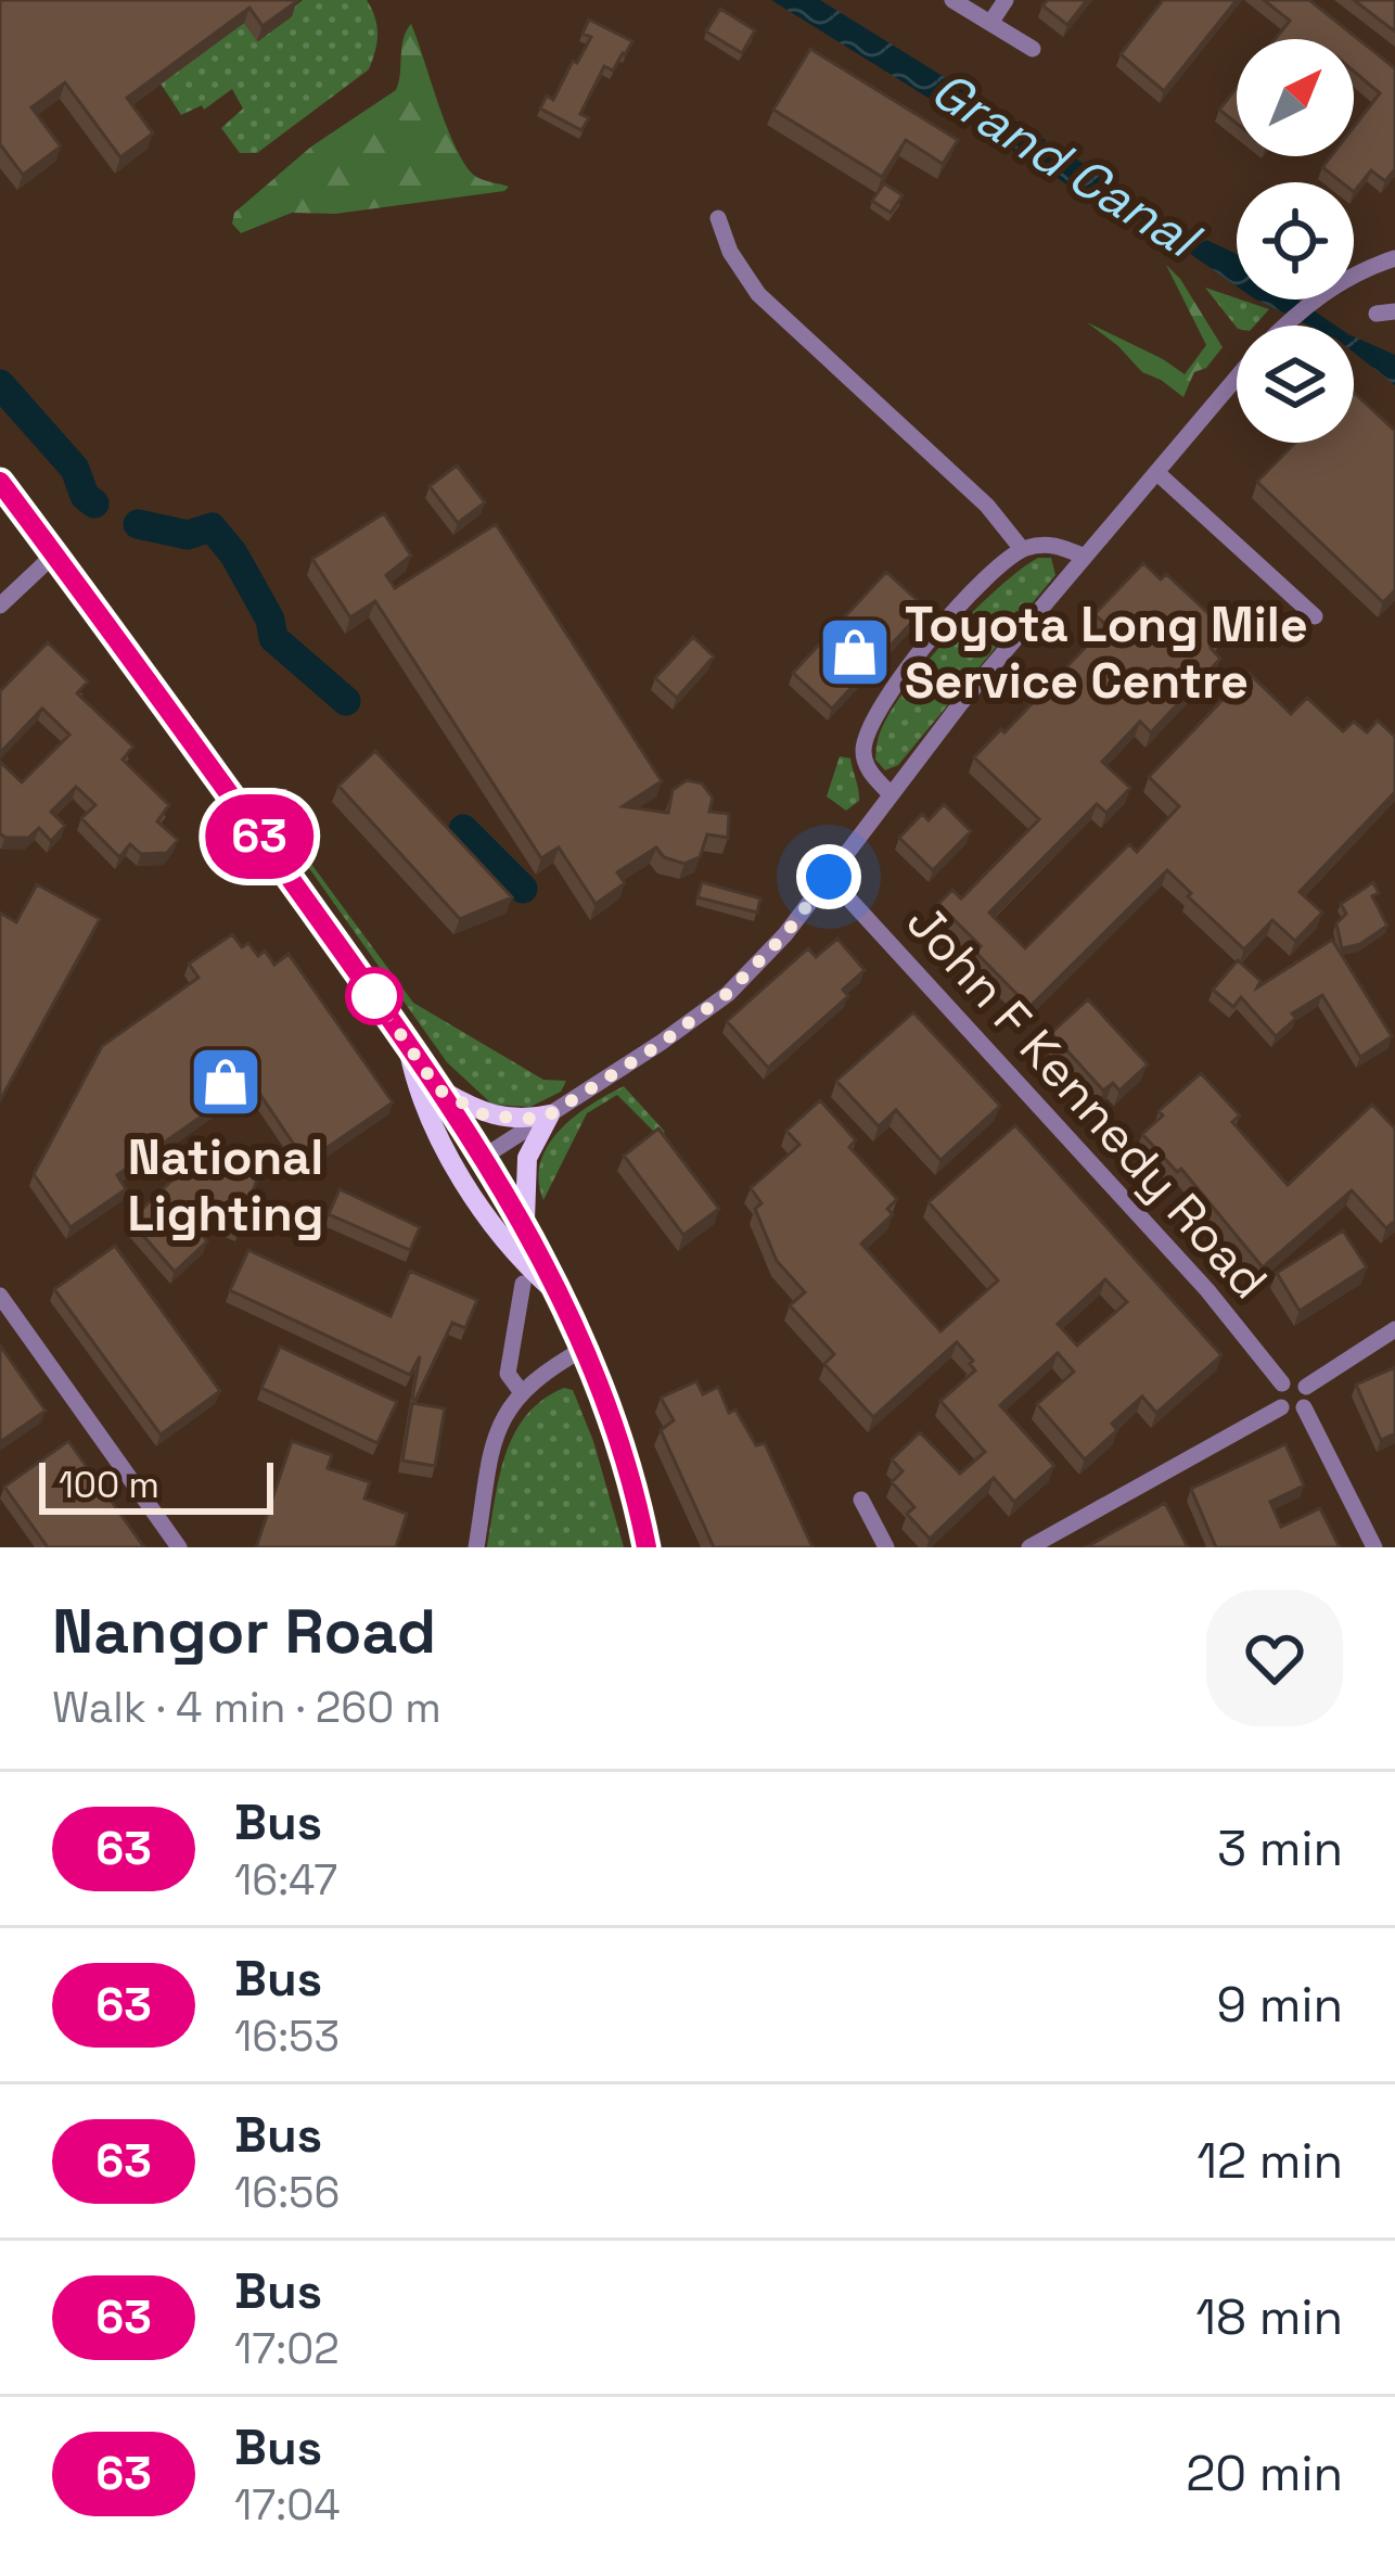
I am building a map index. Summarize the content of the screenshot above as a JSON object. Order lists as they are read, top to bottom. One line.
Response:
{"streets":{"street":["John F Kennedy Road"]},"water":["Grand Canal"],"places":{"shop":["Toyota Long Mile Service Centre","National Lighting"]},"lines":["bus line 63"],"scale_bar":"100 m","north":"top right","page":{"on_map":"63","scale":"100 m","heading":["Nangor Road","Walk · 4 min · 260 m"],"list":[{"mark":"63","name":"Bus","note":"16:47","value":"3 min"},{"mark":"63","name":"Bus","note":"16:53","value":"9 min"},{"mark":"63","name":"Bus","note":"16:56","value":"12 min"},{"mark":"63","name":"Bus","note":"17:02","value":"18 min"},{"mark":"63","name":"Bus","note":"17:04","value":"20 min"}]}}
